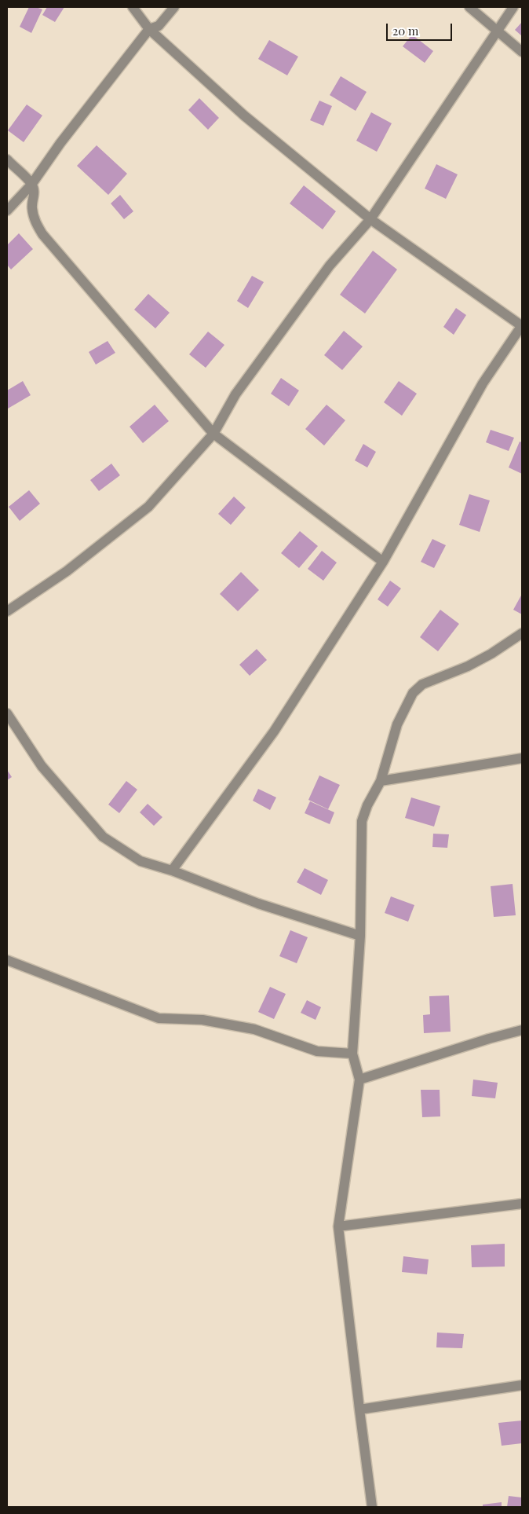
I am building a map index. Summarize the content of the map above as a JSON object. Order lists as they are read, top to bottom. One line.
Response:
{"scale_bar":"20 m"}
